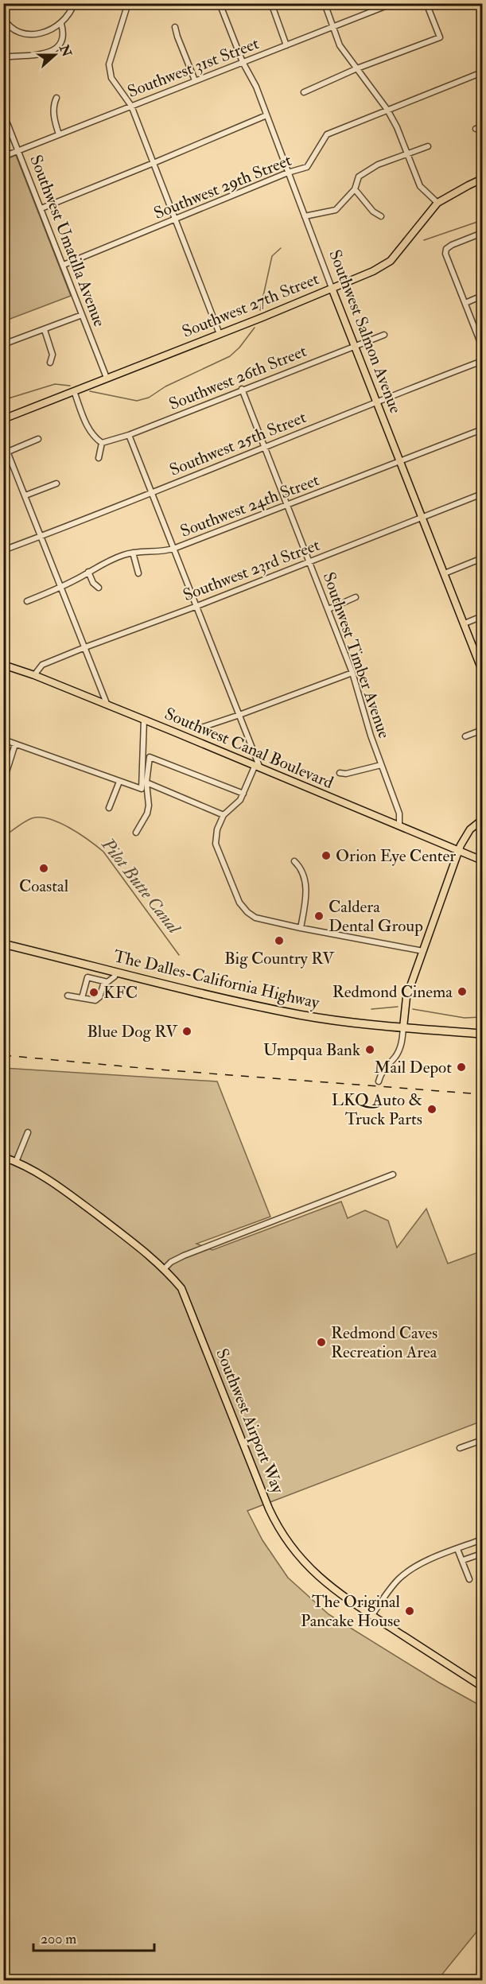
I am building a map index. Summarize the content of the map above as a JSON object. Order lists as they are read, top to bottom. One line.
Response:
{"streets":{"highway":["The Dalles-California Highway"],"main road":["Southwest 27th Street","Southwest Salmon Avenue","Southwest Canal Boulevard","Southwest Airport Way"],"street":["Southwest 31st Street","Southwest 29th Street","Southwest Umatilla Avenue","Southwest 26th Street","Southwest 25th Street","Southwest 24th Street","Southwest 23rd Street","Southwest Timber Avenue"]},"crossings":[["Southwest 31st Street","Southwest Umatilla Avenue"],["Southwest 31st Street","Southwest Salmon Avenue"],["Southwest 29th Street","Southwest Umatilla Avenue"],["Southwest 29th Street","Southwest Salmon Avenue"],["Southwest Umatilla Avenue","Southwest 27th Street"],["Southwest 27th Street","Southwest Salmon Avenue"],["Southwest Salmon Avenue","Southwest 26th Street"],["Southwest Salmon Avenue","Southwest 25th Street"],["Southwest Salmon Avenue","Southwest 24th Street"],["Southwest Salmon Avenue","Southwest 23rd Street"],["Southwest 26th Street","Southwest Timber Avenue"],["Southwest 25th Street","Southwest Timber Avenue"],["Southwest 24th Street","Southwest Timber Avenue"],["Southwest 23rd Street","Southwest Timber Avenue"],["Southwest 23rd Street","Southwest Canal Boulevard"],["Southwest Timber Avenue","Southwest Canal Boulevard"]],"water":["Pilot Butte Canal"],"places":["Orion Eye Center","Coastal","Caldera Dental Group","Big Country RV","Redmond Cinema","KFC","Blue Dog RV","Umpqua Bank","Mail Depot","LKQ Auto & Truck Parts","Redmond Caves Recreation Area","The Original Pancake House"],"scale_bar":"200 m","north":"right"}
